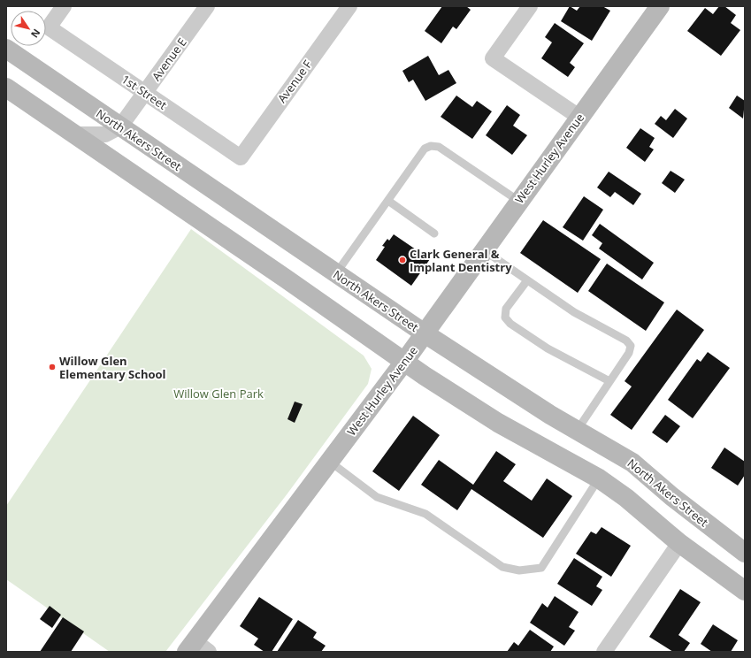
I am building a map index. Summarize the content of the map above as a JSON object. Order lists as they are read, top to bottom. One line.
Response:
{"streets":{"main road":["North Akers Street","West Hurley Avenue"],"street":["Avenue E","Avenue F","1st Street"]},"crossings":[["Avenue E","1st Street"],["Avenue E","North Akers Street"],["Avenue F","1st Street"],["North Akers Street","West Hurley Avenue"]],"parks":["Willow Glen Park"],"places":["Clark General & Implant Dentistry","Willow Glen Elementary School"],"north":"bottom right"}
